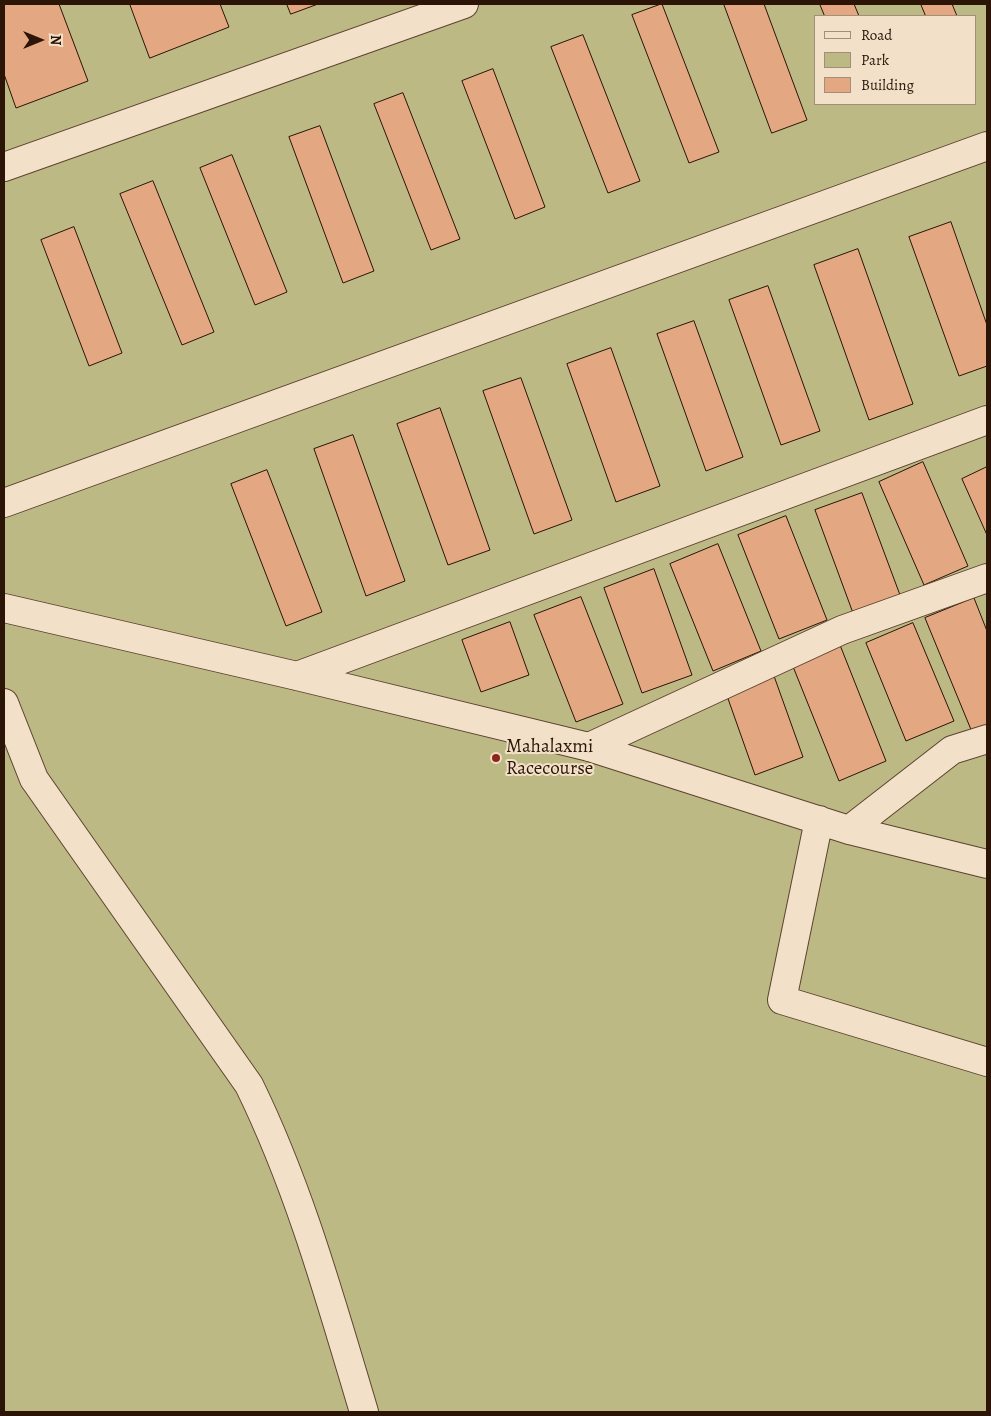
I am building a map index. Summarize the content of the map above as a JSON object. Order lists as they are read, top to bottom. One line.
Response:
{"places":["Mahalaxmi Racecourse"],"legend":["Road","Park","Building"],"north":"right"}
